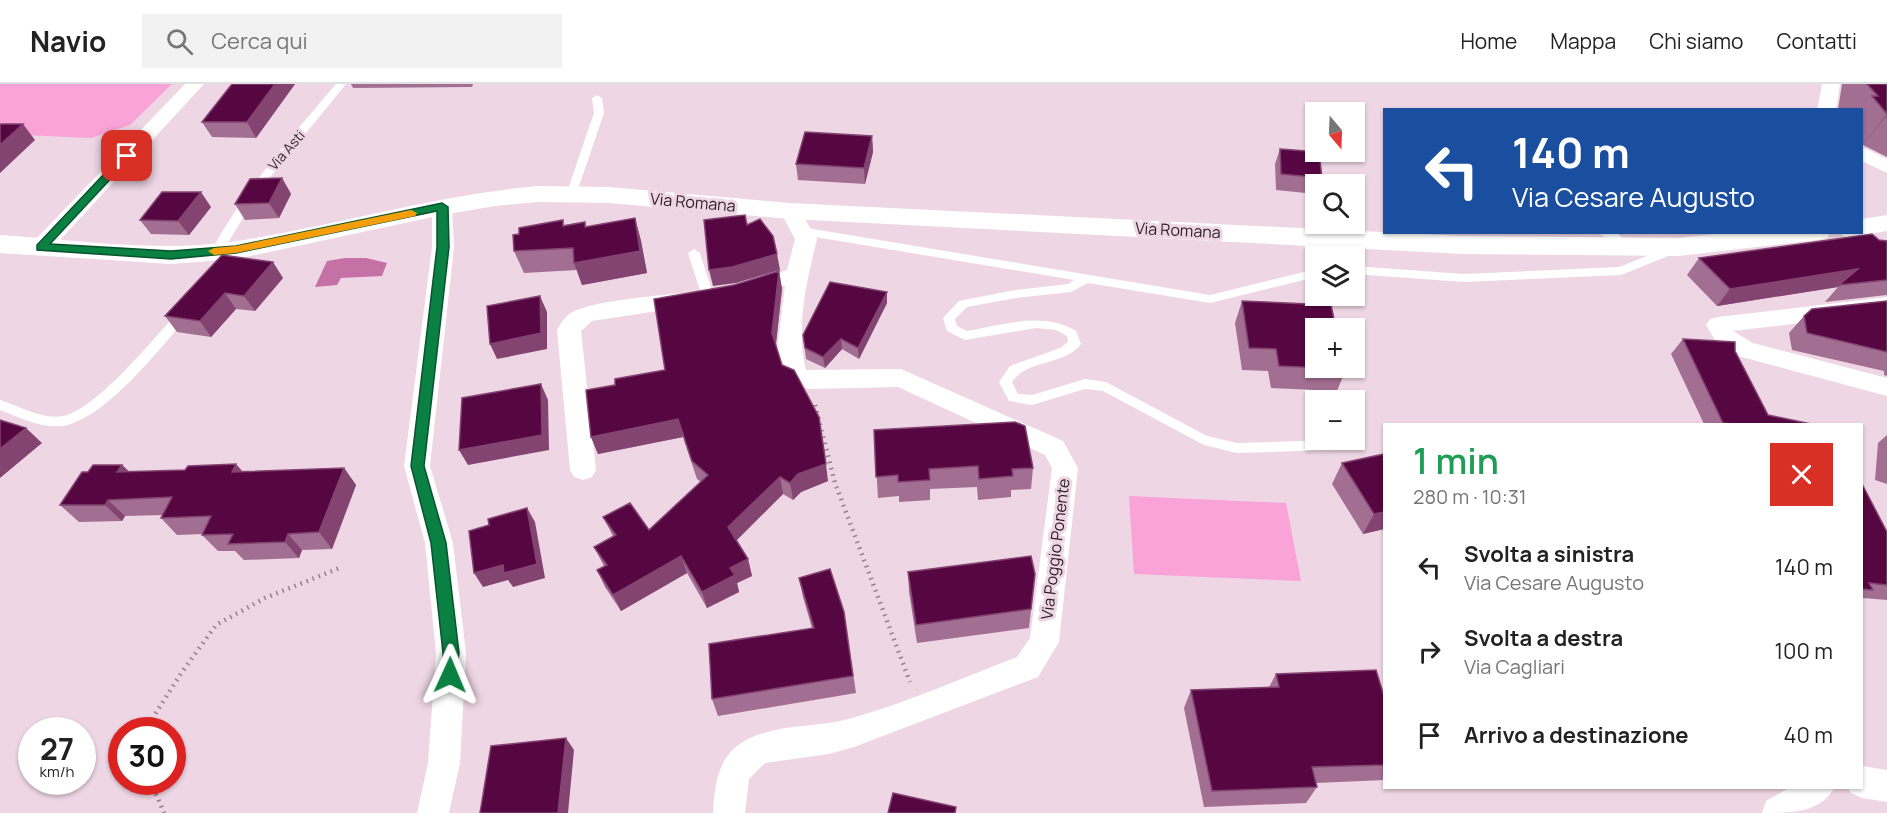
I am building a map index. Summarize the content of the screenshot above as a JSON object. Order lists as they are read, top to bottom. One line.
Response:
{"streets":{"street":["Via Romana","Via Poggio Ponente"],"lane":["Via Asti"]},"crossings":[["Via Asti","Via Romana"]],"north":"bottom","page":{"header":"Navio","search":"Cerca qui","nav":["Home","Mappa","Chi siamo","Contatti"],"map_buttons":["+","−"],"turn":["140 m","Via Cesare Augusto"],"heading":["1 min","280 m · 10:31"],"list":[{"name":"Svolta a sinistra","note":"Via Cesare Augusto","value":"140 m"},{"name":"Svolta a destra","note":"Via Cagliari","value":"100 m"},{"name":"Arrivo a destinazione","value":"40 m"}],"speed":"27 km/h","limit":"30"}}
